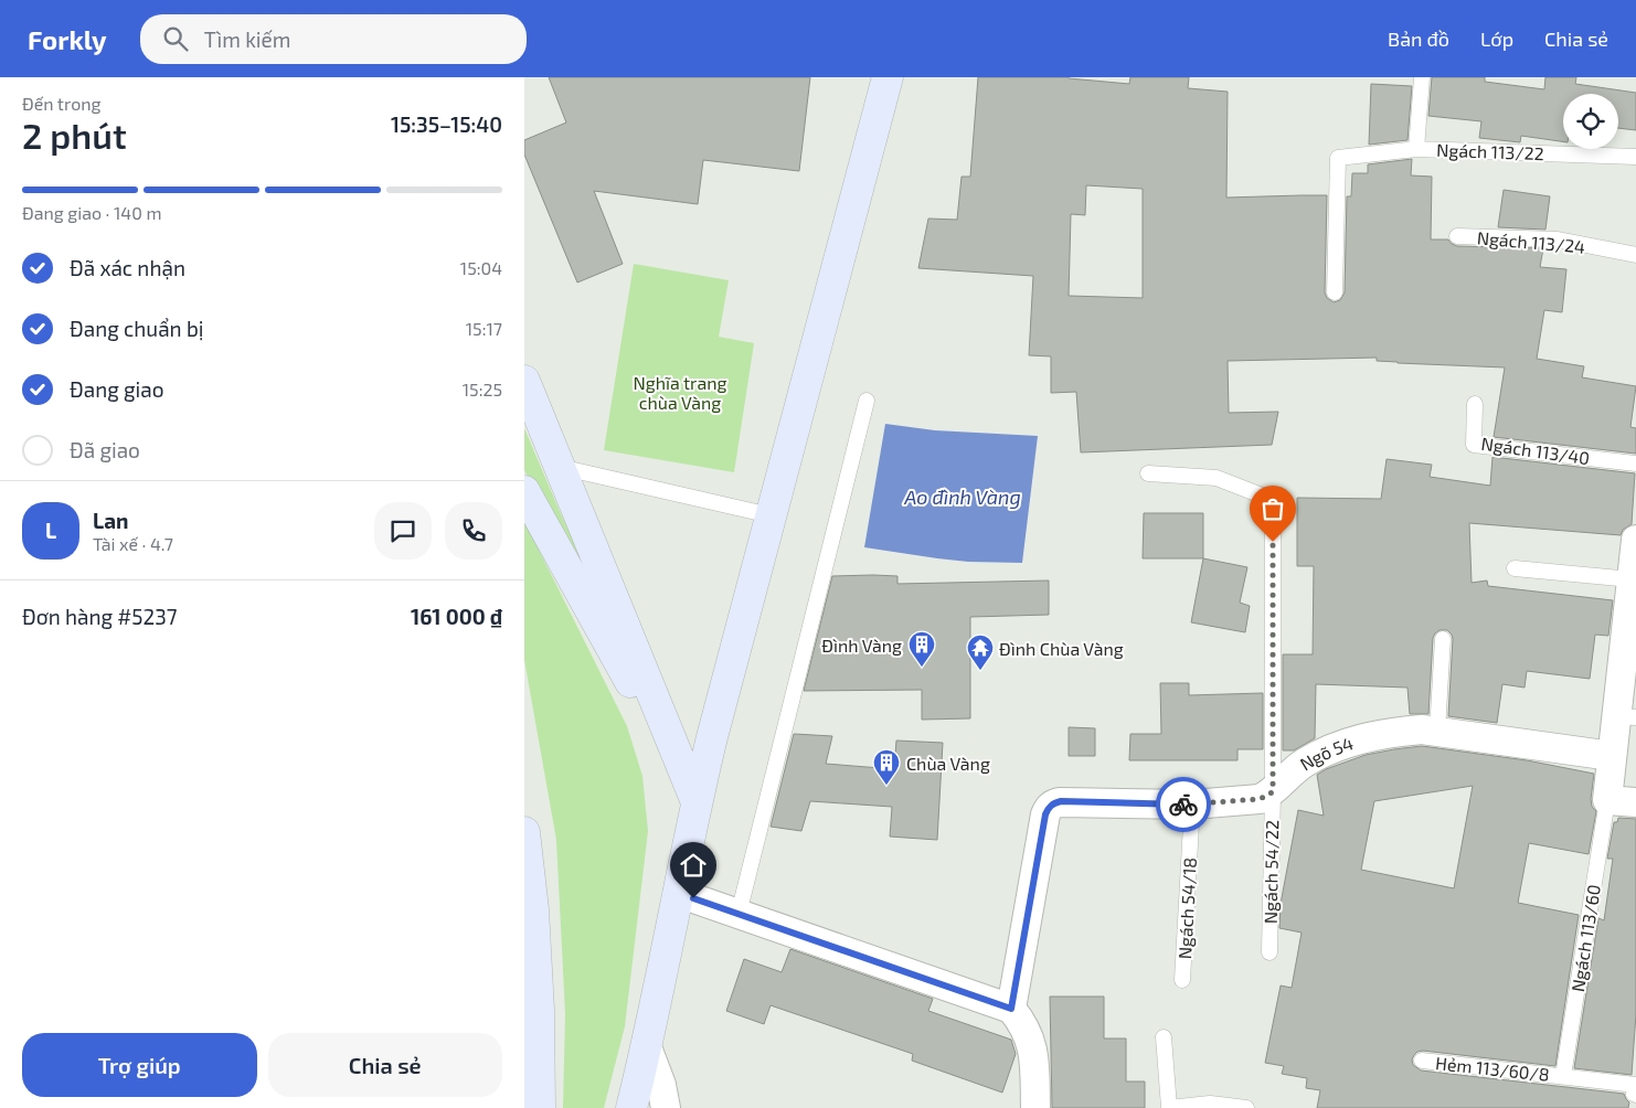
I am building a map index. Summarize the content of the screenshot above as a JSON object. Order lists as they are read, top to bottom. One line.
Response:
{"streets":{"street":["Ngõ 54"],"lane":["Ngách 113/22","Ngách 113/24","Ngách 113/40","Ngách 54/22","Ngách 54/18","Ngách 113/60","Hẻm 113/60/8"]},"crossings":[["Ngõ 54","Ngách 54/22"],["Ngõ 54","Ngách 54/18"],["Ngách 113/60","Hẻm 113/60/8"]],"water":["Ao đình Vàng"],"parks":["Nghĩa trang chùa Vàng"],"places":{"building":["Đình Vàng","Chùa Vàng"],"temple":["Đình Chùa Vàng"]},"page":{"header":"Forkly","search":"Tìm kiếm","nav":["Bản đồ","Lớp","Chia sẻ"],"heading":["2 phút","Đến trong","15:35–15:40"],"panel":["Lan","Tài xế · 4.7","Đơn hàng #5237","161 000 ₫"],"bar":"Đang giao · 140 m","list":[["Đã xác nhận","15:04"],["Đang chuẩn bị","15:17"],["Đang giao","15:25"],"Đã giao"],"round":"L","buttons":["Trợ giúp","Chia sẻ"]}}
